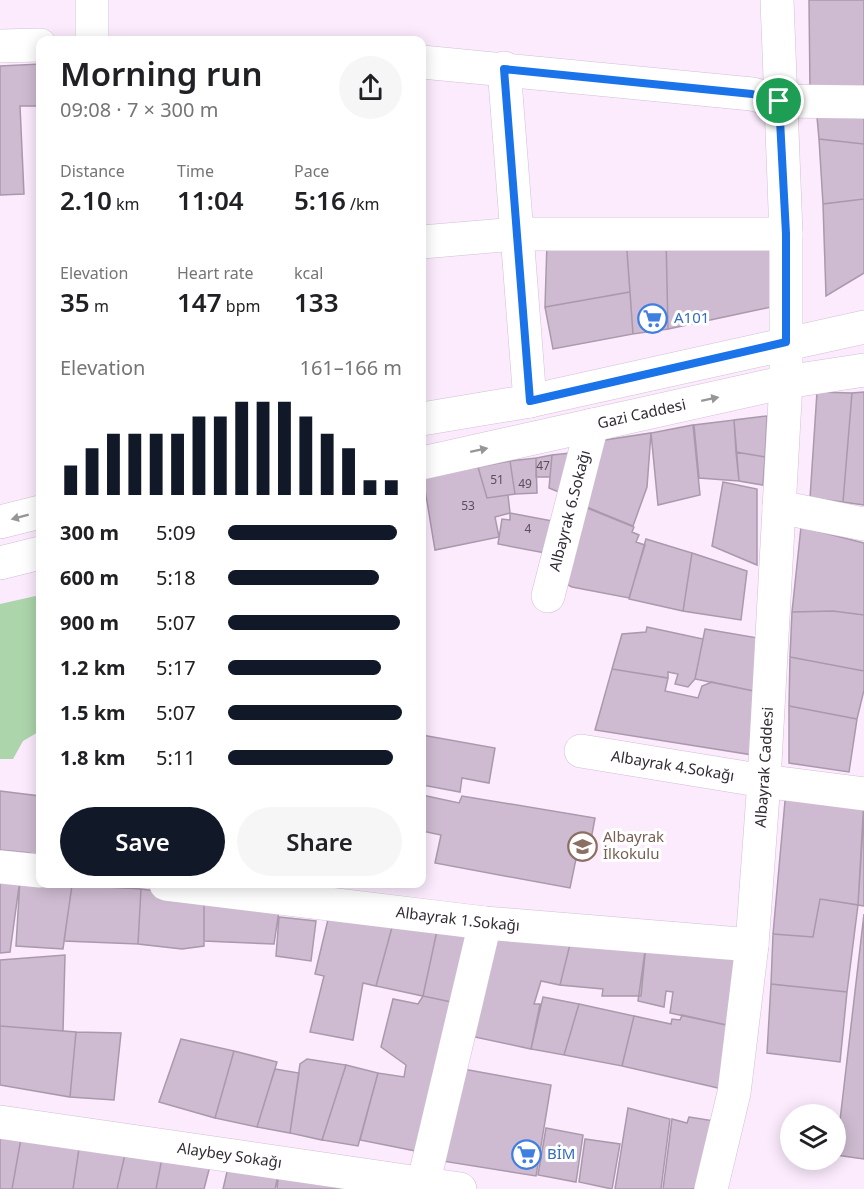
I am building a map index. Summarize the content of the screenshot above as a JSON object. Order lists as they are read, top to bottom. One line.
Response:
{"streets":{"street":["Gazi Caddesi","Albayrak 6.Sokağı","Albayrak 4.Sokağı","Albayrak Caddesi","Albayrak 1.Sokağı","Alaybey Sokağı"]},"crossings":[["Gazi Caddesi","Albayrak 6.Sokağı"],["Gazi Caddesi","Albayrak Caddesi"],["Albayrak 4.Sokağı","Albayrak Caddesi"],["Albayrak Caddesi","Albayrak 1.Sokağı"]],"places":{"supermarket":["A101","BİM"],"school or university":["Albayrak İlkokulu"]},"house_numbers":["47","51","49","53","4"],"page":{"heading":["Morning run","09:08 · 7 × 300 m"],"stats":[["Distance","2.10 km"],["Time","11:04"],["Pace","5:16 /km"],["Elevation","35 m"],["Heart rate","147 bpm"],["kcal","133"]],"chart":["Elevation","161–166 m"],"list":[{"name":"300 m","note":"5:09"},{"name":"600 m","note":"5:18"},{"name":"900 m","note":"5:07"},{"name":"1.2 km","note":"5:17"},{"name":"1.5 km","note":"5:07"},{"name":"1.8 km","note":"5:11"}],"buttons":["Save","Share"]}}
